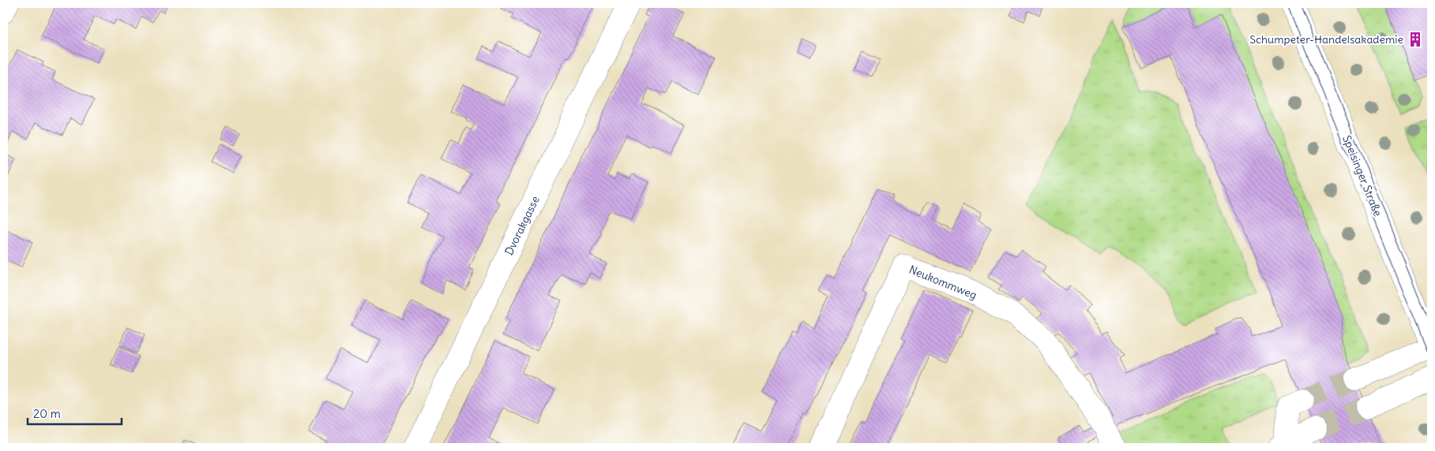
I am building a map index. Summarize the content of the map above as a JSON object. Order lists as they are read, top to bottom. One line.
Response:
{"streets":{"street":["Speisinger Straße","Dvorakgasse","Neukommweg"]},"places":{"building":["Schumpeter-Handelsakademie"]},"scale_bar":"20 m"}
